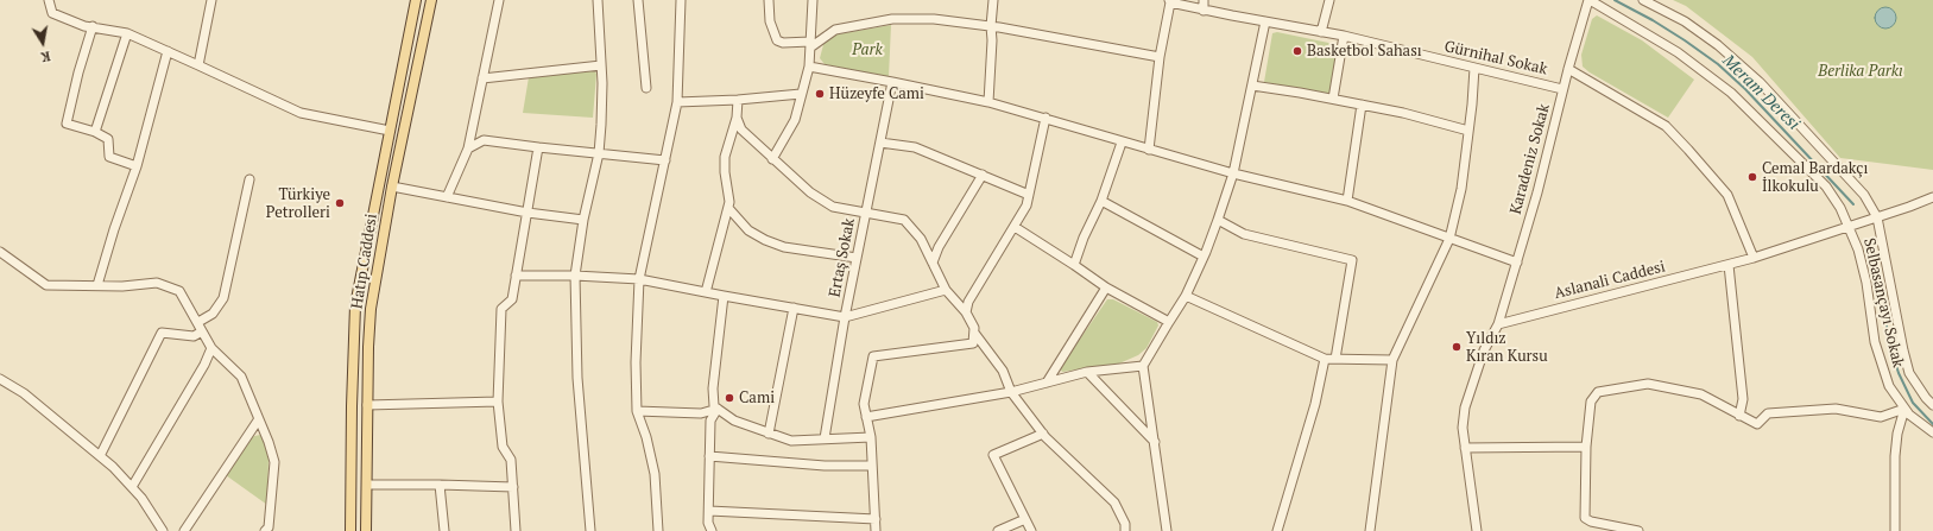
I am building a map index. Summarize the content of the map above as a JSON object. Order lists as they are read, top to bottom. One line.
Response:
{"streets":{"main road":["Hatıp Caddesi"],"street":["Gürnihal Sokak","Karadeniz Sokak","Ertaş Sokak","Aslanali Caddesi","Selbasançayı Sokak"]},"crossings":[["Gürnihal Sokak","Karadeniz Sokak"],["Karadeniz Sokak","Aslanali Caddesi"],["Karadeniz Sokak","Selbasançayı Sokak"],["Aslanali Caddesi","Selbasançayı Sokak"]],"water":["Meram Deresi"],"parks":["Park","Berlika Parkı"],"places":["Basketbol Sahası","Hüzeyfe Cami","Cemal Bardakçı İlkokulu","Türkiye Petrolleri","Yıldız Kıran Kursu","Cami"],"north":"bottom"}
